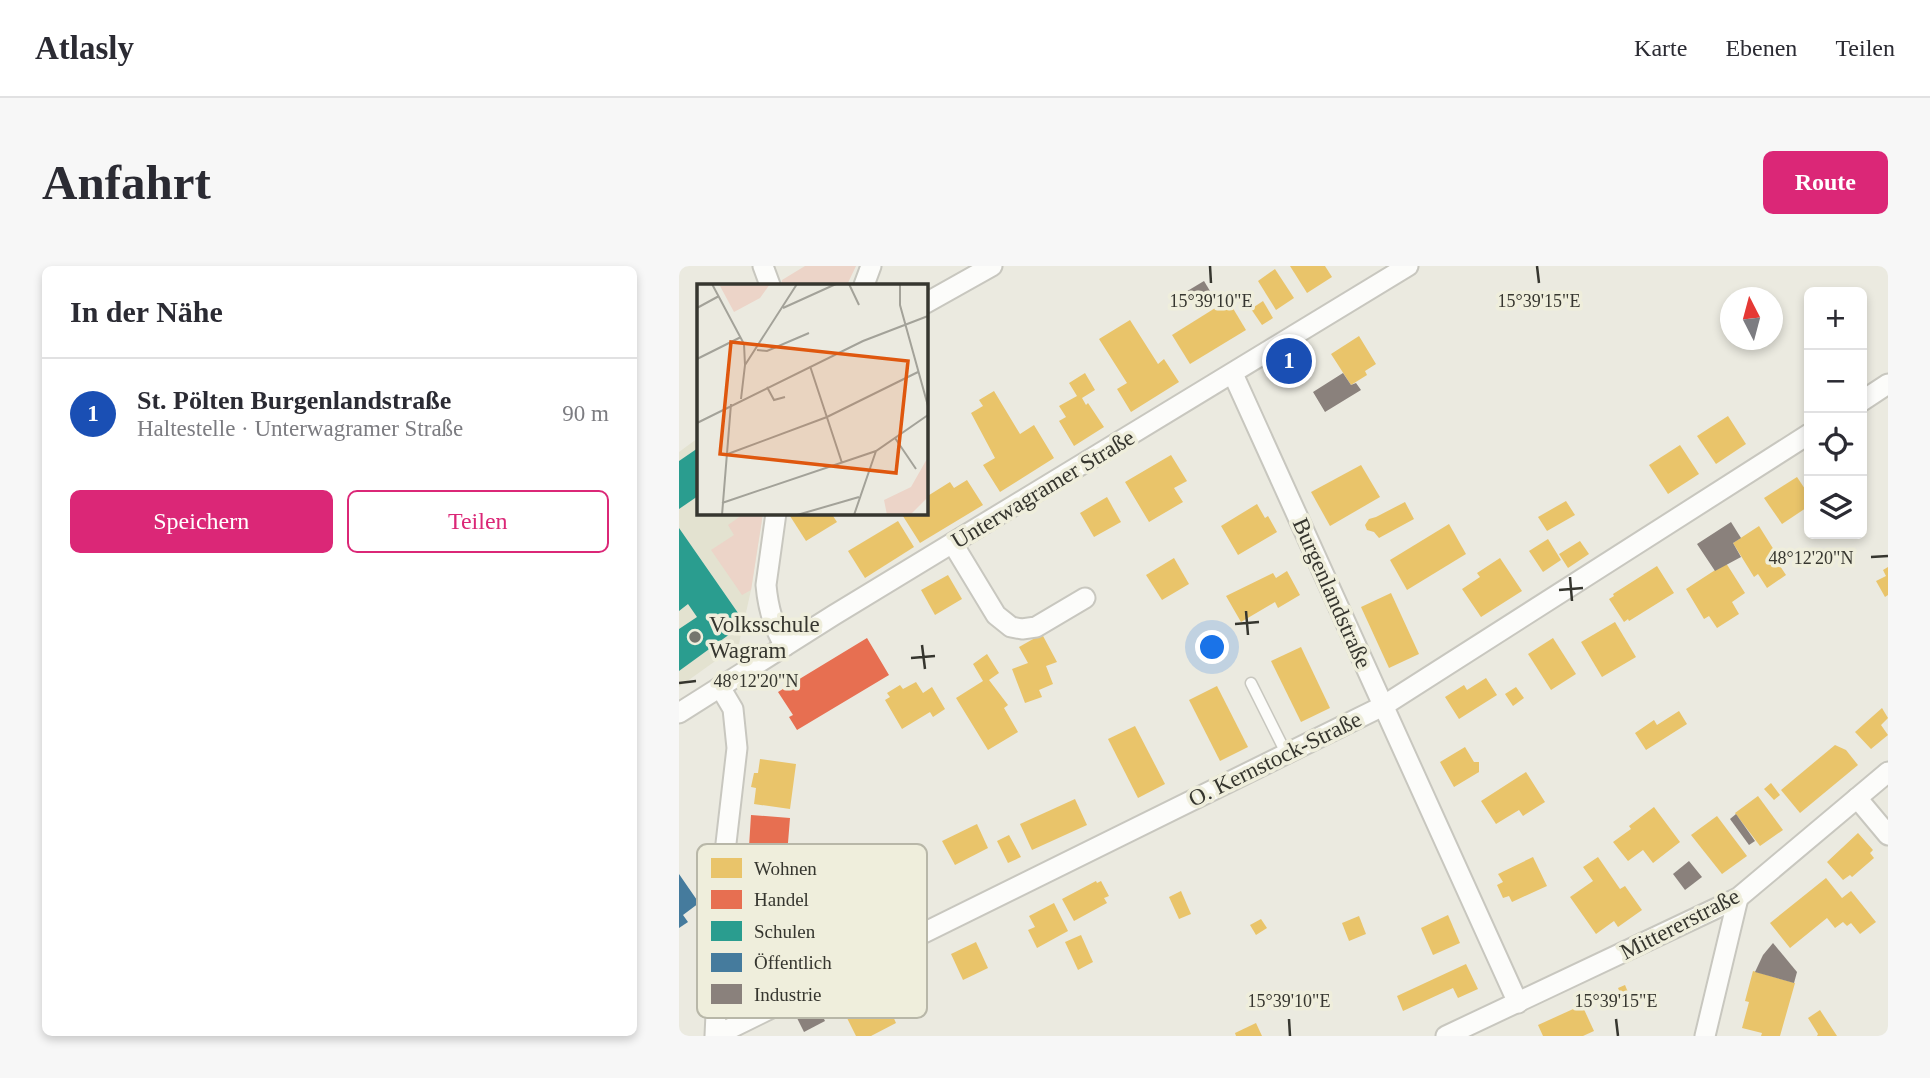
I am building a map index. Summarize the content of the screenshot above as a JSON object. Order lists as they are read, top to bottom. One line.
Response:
{"streets":{"street":["Unterwagramer Straße","Burgenlandstraße","O. Kernstock-Straße","Mittererstraße"]},"crossings":[["Unterwagramer Straße","Burgenlandstraße"],["Burgenlandstraße","O. Kernstock-Straße"],["Burgenlandstraße","Mittererstraße"]],"places":["Volksschule Wagram"],"legend":["Wohnen","Handel","Schulen","Öffentlich","Industrie"],"north":"top","page":{"header":"Atlasly","nav":["Karte","Ebenen","Teilen"],"buttons":["Route",["Speichern","Teilen"]],"title":"Anfahrt","heading":"In der Nähe","map_buttons":["+","−"],"pins":"1","list":[{"mark":"1","name":"St. Pölten Burgenlandstraße","note":"Haltestelle · Unterwagramer Straße","value":"90 m"}]},"coordinates":["15°39'10\"E","15°39'15\"E","48°12'20\"N"]}
